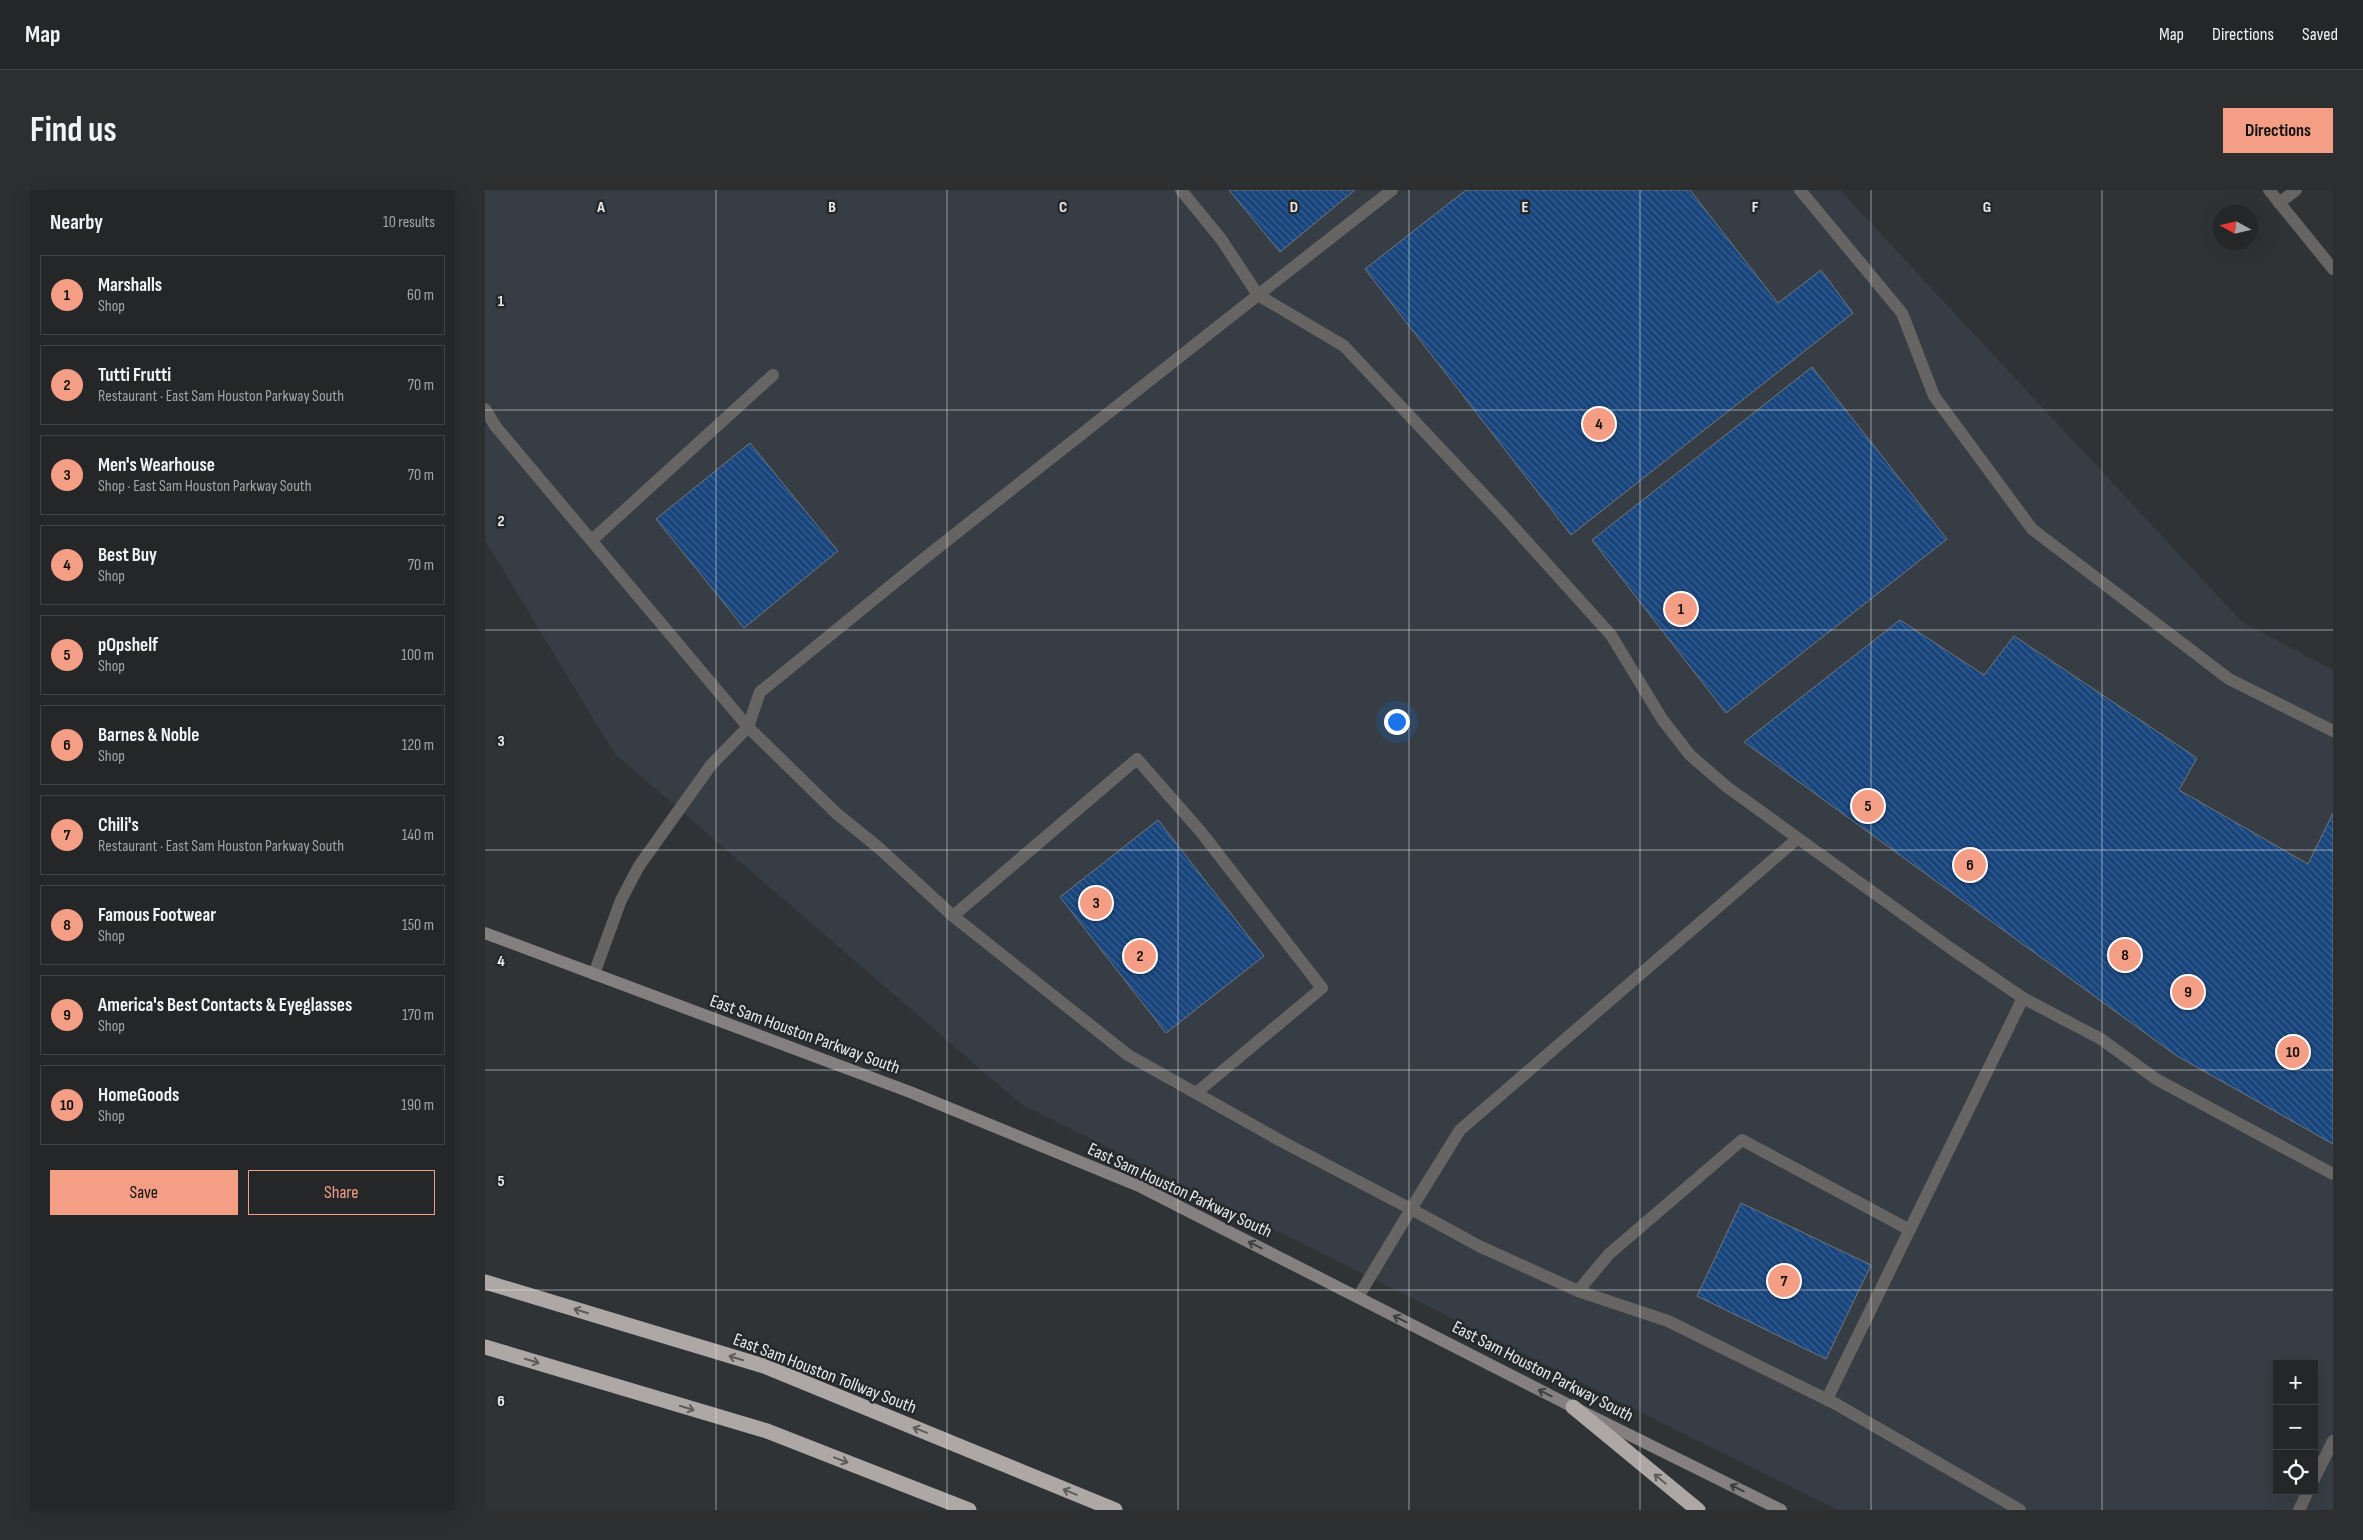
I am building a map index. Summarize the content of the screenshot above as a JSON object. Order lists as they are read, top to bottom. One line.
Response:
{"streets":{"highway":["East Sam Houston Tollway South"],"main road":["East Sam Houston Parkway South"]},"one_way":["East Sam Houston Parkway South"],"north":"left","page":{"header":"Map","nav":["Map","Directions","Saved"],"buttons":["Directions",["Save","Share"]],"title":"Find us","heading":["Nearby","10 results"],"list":[{"mark":"1","name":"Marshalls","note":"Shop","value":"60 m"},{"mark":"2","name":"Tutti Frutti","note":"Restaurant · East Sam Houston Parkway South","value":"70 m"},{"mark":"3","name":"Men's Wearhouse","note":"Shop · East Sam Houston Parkway South","value":"70 m"},{"mark":"4","name":"Best Buy","note":"Shop","value":"70 m"},{"mark":"5","name":"pOpshelf","note":"Shop","value":"100 m"},{"mark":"6","name":"Barnes & Noble","note":"Shop","value":"120 m"},{"mark":"7","name":"Chili's","note":"Restaurant · East Sam Houston Parkway South","value":"140 m"},{"mark":"8","name":"Famous Footwear","note":"Shop","value":"150 m"},{"mark":"9","name":"America's Best Contacts & Eyeglasses","note":"Shop","value":"170 m"},{"mark":"10","name":"HomeGoods","note":"Shop","value":"190 m"}],"pins":["4","1","5","6","3","8","2","9","10","7"],"map_buttons":["+","−"]},"grid":{"columns":["A","B","C","D","E","F","G"],"rows":["1","2","3","4","5","6"]}}
